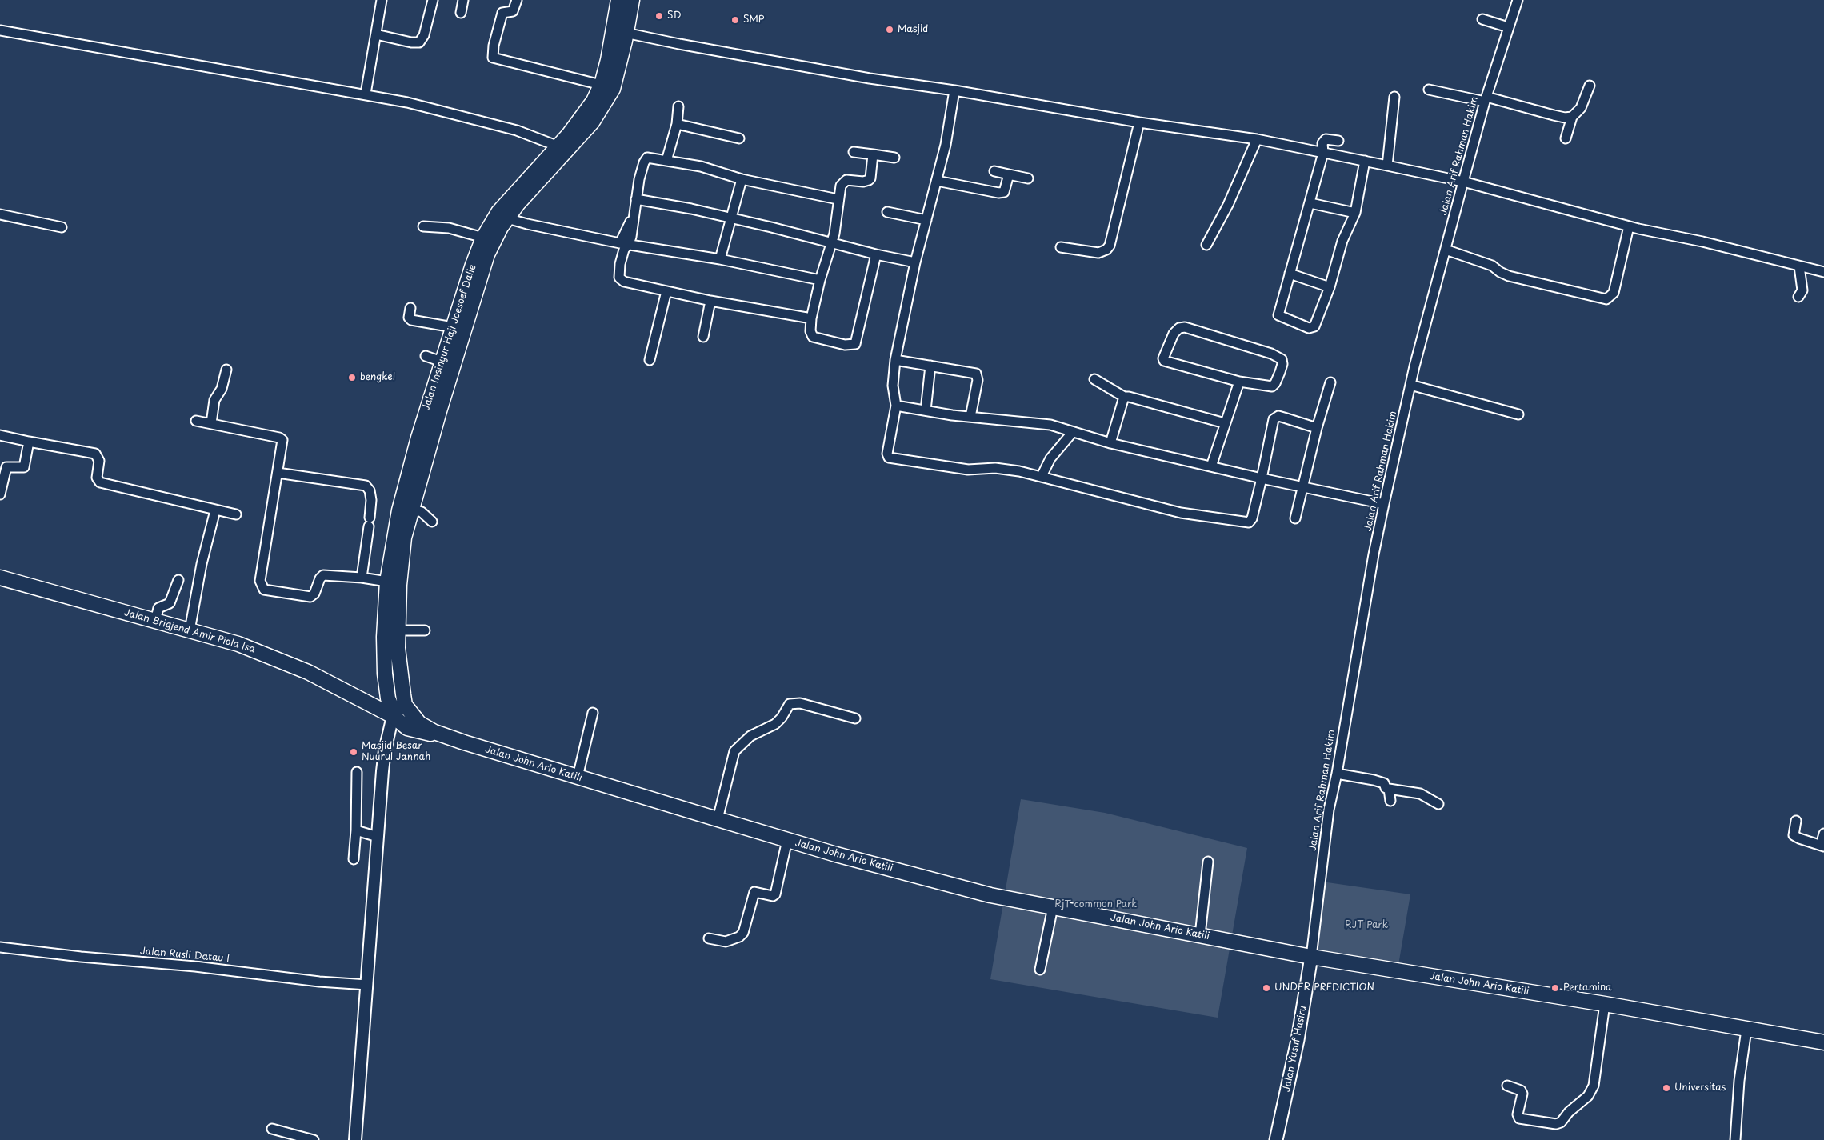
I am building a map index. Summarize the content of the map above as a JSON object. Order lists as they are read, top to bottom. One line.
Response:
{"streets":{"main road":["Jalan Insinyur Haji Joesoef Dalie","Jalan Brigjend Amir Piola Isa","Jalan John Ario Katili","Jalan Yusuf Hasiru"],"street":["Jalan Arif Rahman Hakim","Jalan Rusli Datau I"]},"crossings":[["Jalan Arif Rahman Hakim","Jalan John Ario Katili"],["Jalan Arif Rahman Hakim","Jalan Yusuf Hasiru"],["Jalan Insinyur Haji Joesoef Dalie","Jalan Brigjend Amir Piola Isa"],["Jalan Insinyur Haji Joesoef Dalie","Jalan John Ario Katili"],["Jalan Brigjend Amir Piola Isa","Jalan John Ario Katili"],["Jalan John Ario Katili","Jalan Yusuf Hasiru"]],"parks":["RjT common Park","RJT Park"],"places":["SD","SMP","Masjid","bengkel","Masjid Besar Nuurul Jannah","UNDER PREDICTION","Pertamina","Universitas"]}
